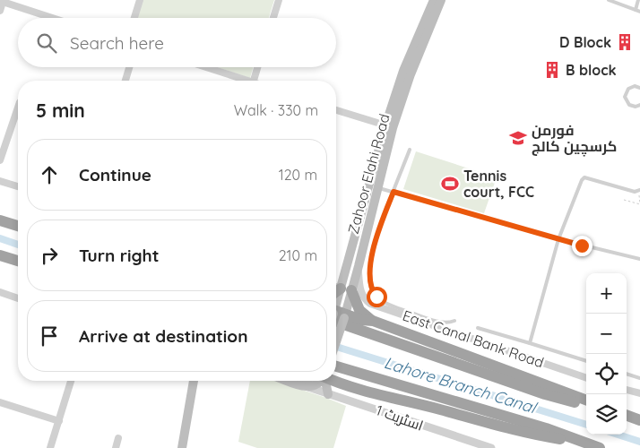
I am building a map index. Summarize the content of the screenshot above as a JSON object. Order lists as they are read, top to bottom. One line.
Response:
{"streets":{"main road":["Zahoor Elahi Road"],"street":["East Canal Bank Road","اسٹریٹ 1"]},"crossings":[["Zahoor Elahi Road","East Canal Bank Road"]],"water":["Lahore Branch Canal"],"places":{"building":["D Block","B block"],"school or university":["فورمن کرسچین کالج"],"sports":["Tennis court, FCC"]},"page":{"search":"Search here","heading":["5 min","Walk · 330 m"],"list":[["Continue","120 m"],["Turn right","210 m"],"Arrive at destination"],"map_buttons":["+","−"]}}
